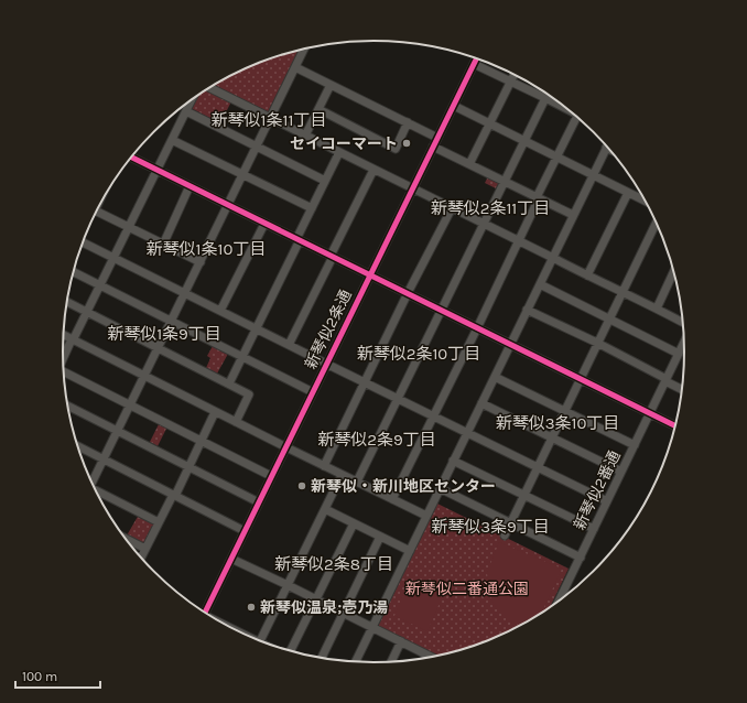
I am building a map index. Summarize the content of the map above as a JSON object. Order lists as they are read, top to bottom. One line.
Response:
{"streets":{"street":["新琴似2条通","新琴似2番通"]},"districts":["新琴似1条11丁目","新琴似2条11丁目","新琴似1条10丁目","新琴似1条9丁目","新琴似2条10丁目","新琴似3条10丁目","新琴似2条9丁目","新琴似3条9丁目","新琴似2条8丁目"],"parks":["新琴似二番通公園"],"places":["セイコーマート","新琴似・新川地区センター","新琴似温泉;壱乃湯"],"scale_bar":"100 m"}
